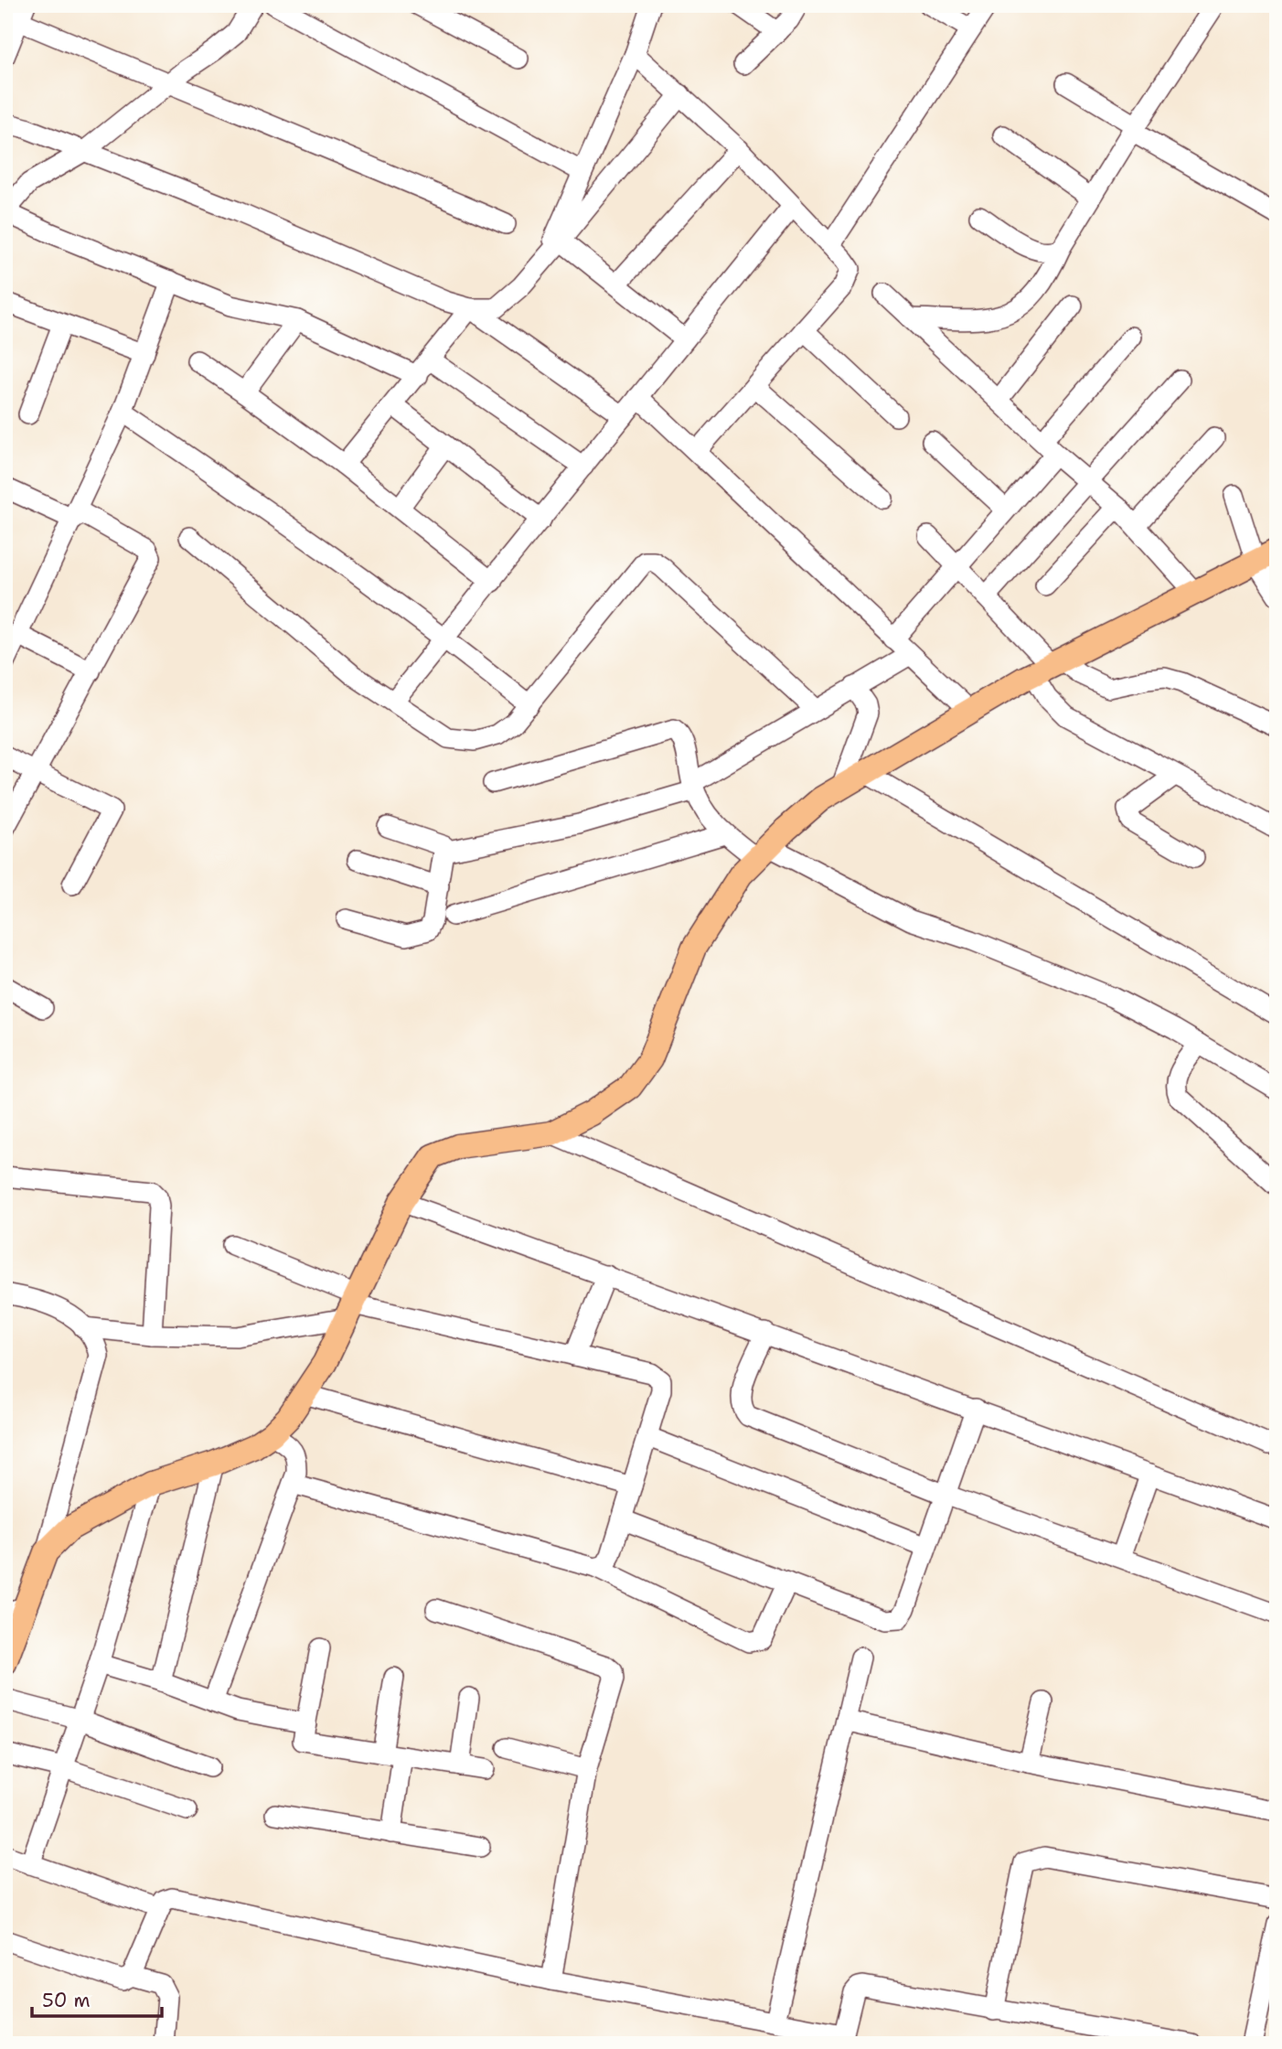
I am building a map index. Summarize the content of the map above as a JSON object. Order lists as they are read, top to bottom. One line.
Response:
{"scale_bar":"50 m"}
